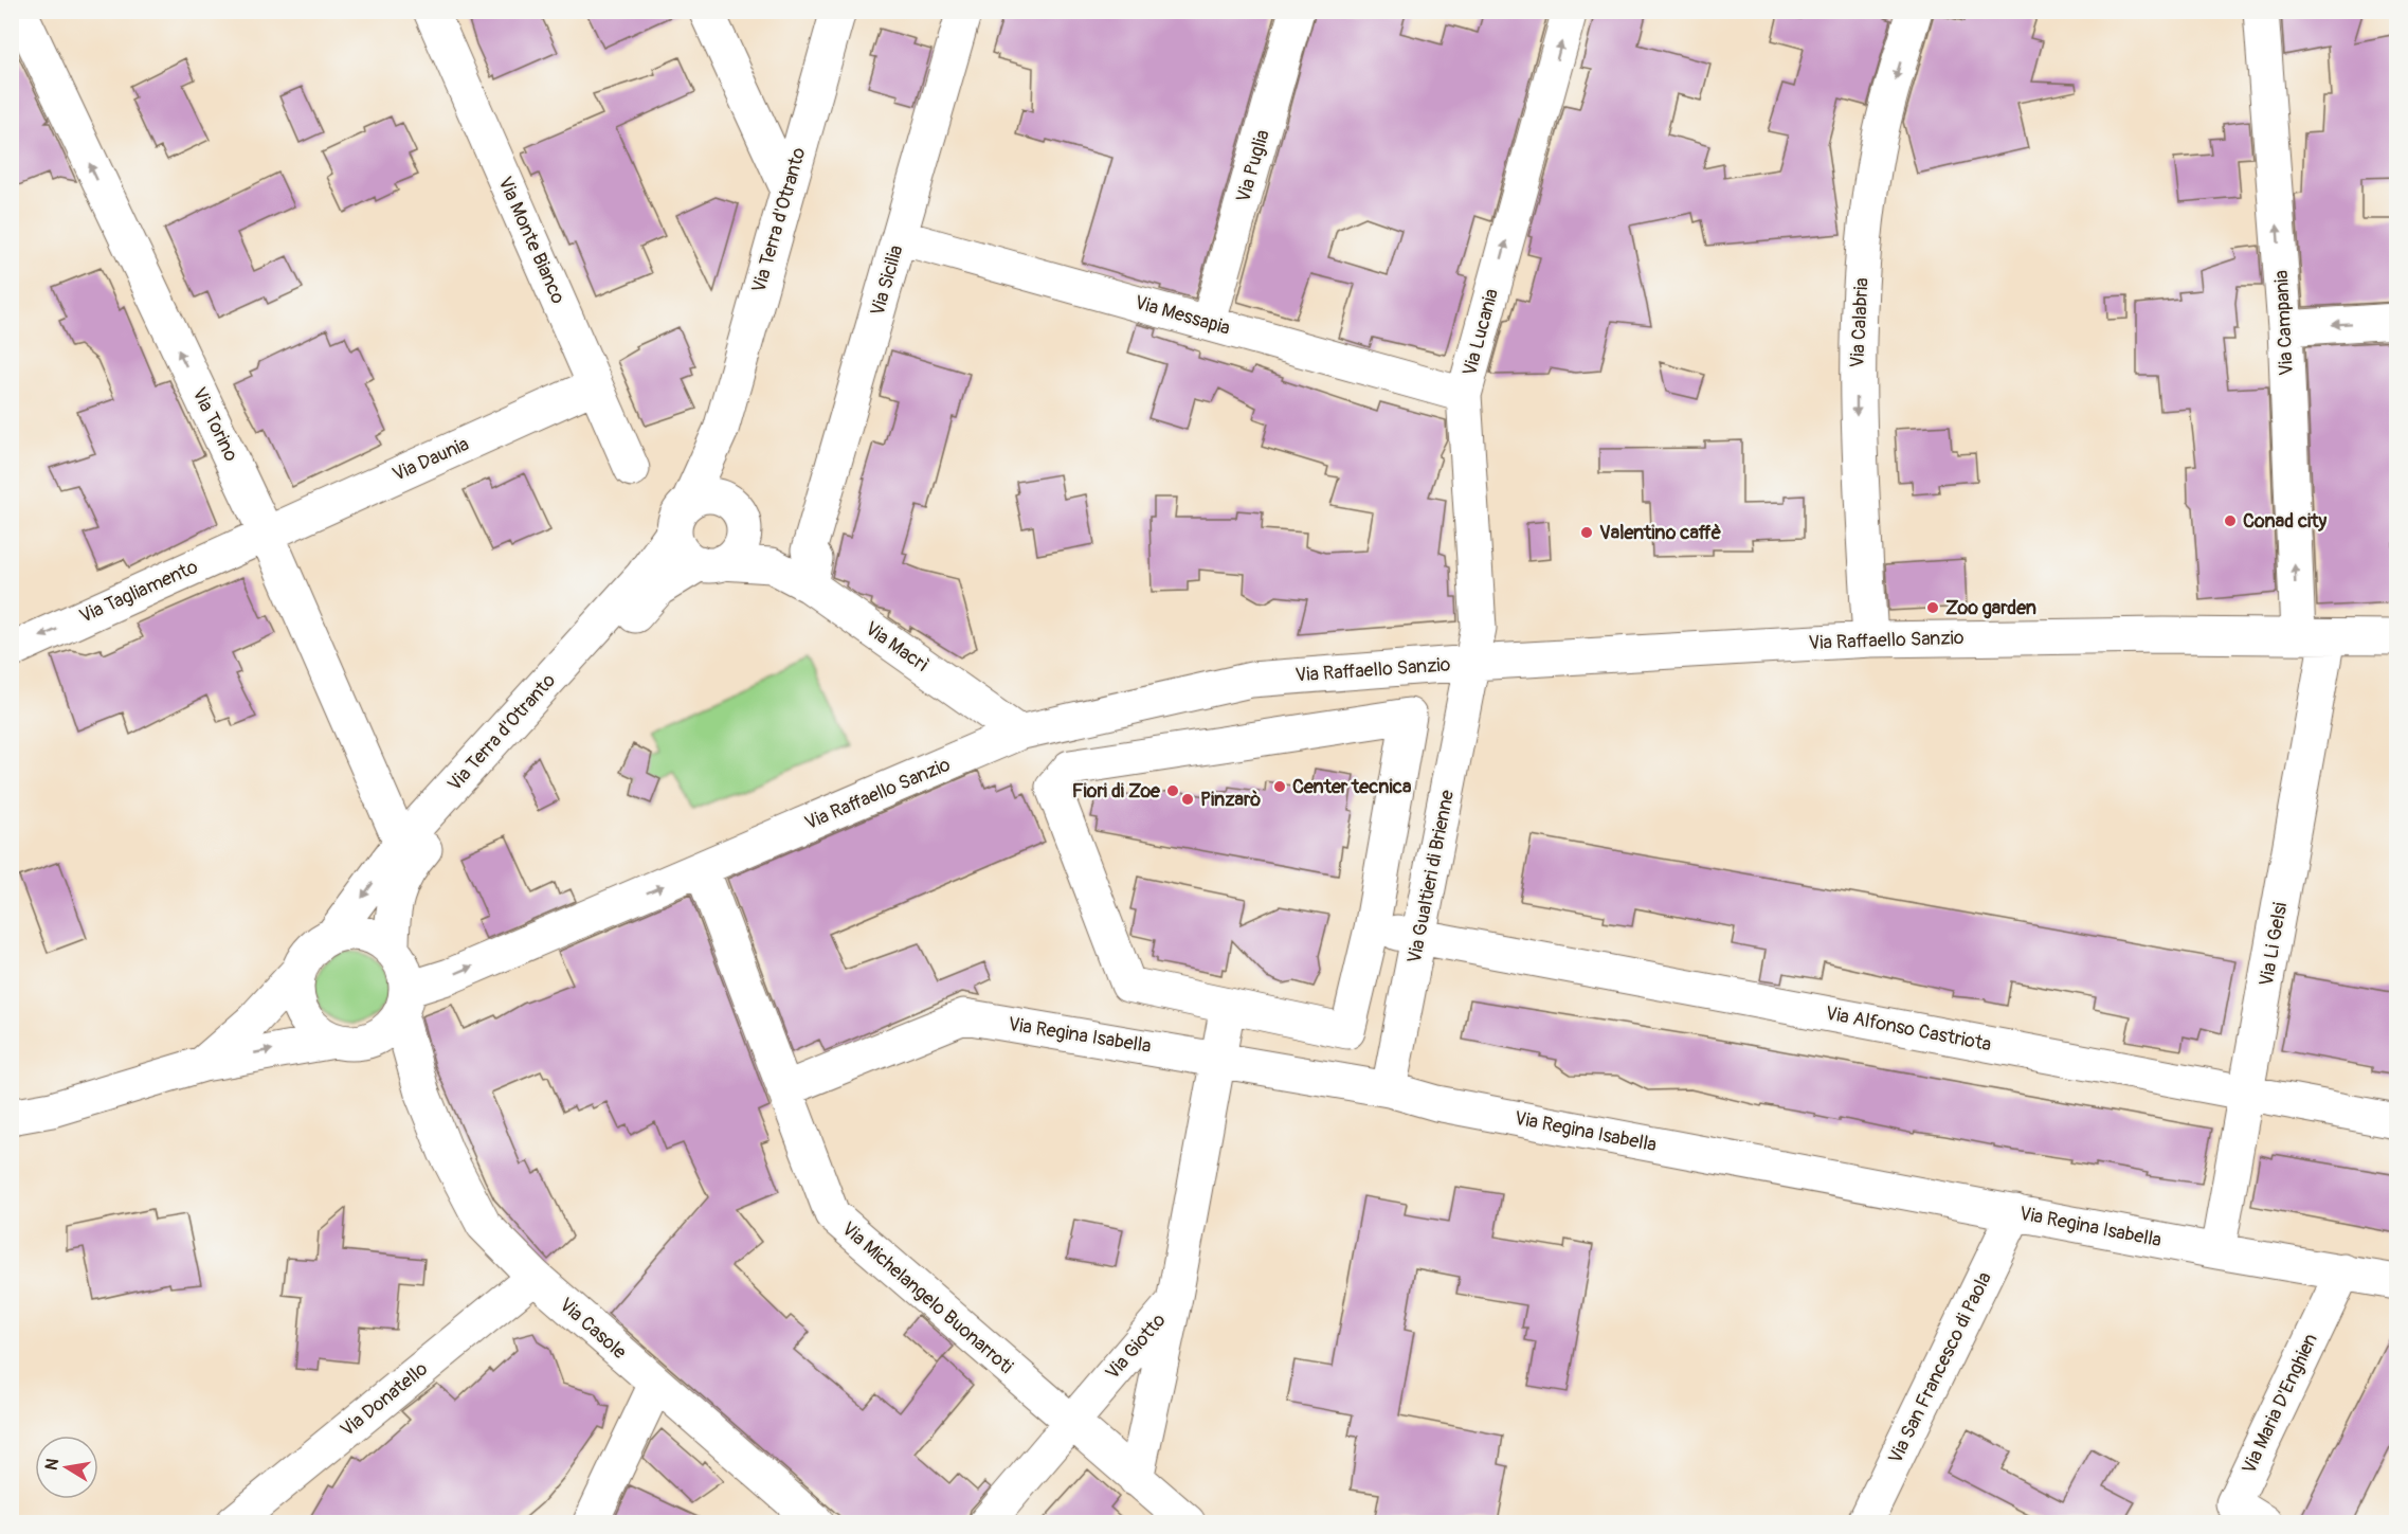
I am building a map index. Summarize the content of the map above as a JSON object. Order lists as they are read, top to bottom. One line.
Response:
{"streets":{"street":["Via Puglia","Via Terra d'Otranto","Via Monte Bianco","Via Sicilia","Via Messapia","Via Calabria","Via Campania","Via Lucania","Via Torino","Via Daunia","Via Tagliamento","Via Raffaello Sanzio","Via Macrì","Via Gualtieri di Brienne","Via Li Gelsi","Via Alfonso Castriota","Via Regina Isabella","Via Michelangelo Buonarroti","Via Casole","Via Giotto","Via San Francesco di Paola","Via Donatello","Via Maria D'Enghien"]},"crossings":[["Via Puglia","Via Messapia"],["Via Terra d'Otranto","Via Torino"],["Via Terra d'Otranto","Via Raffaello Sanzio"],["Via Terra d'Otranto","Via Macrì"],["Via Terra d'Otranto","Via Casole"],["Via Monte Bianco","Via Daunia"],["Via Sicilia","Via Messapia"],["Via Sicilia","Via Macrì"],["Via Messapia","Via Lucania"],["Via Calabria","Via Raffaello Sanzio"],["Via Campania","Via Raffaello Sanzio"],["Via Campania","Via Li Gelsi"],["Via Lucania","Via Raffaello Sanzio"],["Via Lucania","Via Gualtieri di Brienne"],["Via Torino","Via Daunia"],["Via Torino","Via Tagliamento"],["Via Daunia","Via Tagliamento"],["Via Raffaello Sanzio","Via Macrì"],["Via Raffaello Sanzio","Via Gualtieri di Brienne"],["Via Raffaello Sanzio","Via Li Gelsi"],["Via Raffaello Sanzio","Via Michelangelo Buonarroti"],["Via Raffaello Sanzio","Via Casole"],["Via Gualtieri di Brienne","Via Alfonso Castriota"],["Via Gualtieri di Brienne","Via Regina Isabella"],["Via Li Gelsi","Via Alfonso Castriota"],["Via Li Gelsi","Via Regina Isabella"],["Via Regina Isabella","Via Michelangelo Buonarroti"],["Via Regina Isabella","Via Giotto"],["Via Regina Isabella","Via San Francesco di Paola"],["Via Regina Isabella","Via Maria D'Enghien"],["Via Michelangelo Buonarroti","Via Giotto"],["Via Casole","Via Donatello"]],"one_way":["Via Calabria","Via Campania","Via Lucania","Via Torino","Via Tagliamento"],"places":["Conad city","Valentino caffè","Zoo garden","Center tecnica","Fiori di Zoe","Pinzarò"],"north":"left"}
